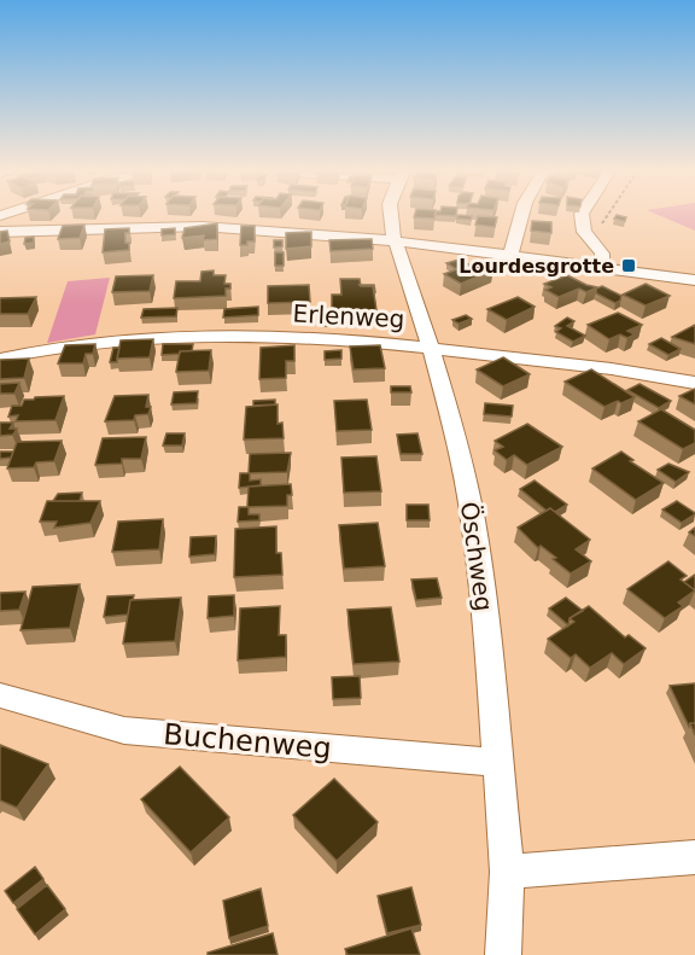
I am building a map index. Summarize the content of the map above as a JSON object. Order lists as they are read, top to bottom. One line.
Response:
{"streets":{"street":["Erlenweg","Öschweg","Buchenweg"]},"crossings":[["Erlenweg","Öschweg"],["Öschweg","Buchenweg"]],"places":{"transit":["Lourdesgrotte"]}}
